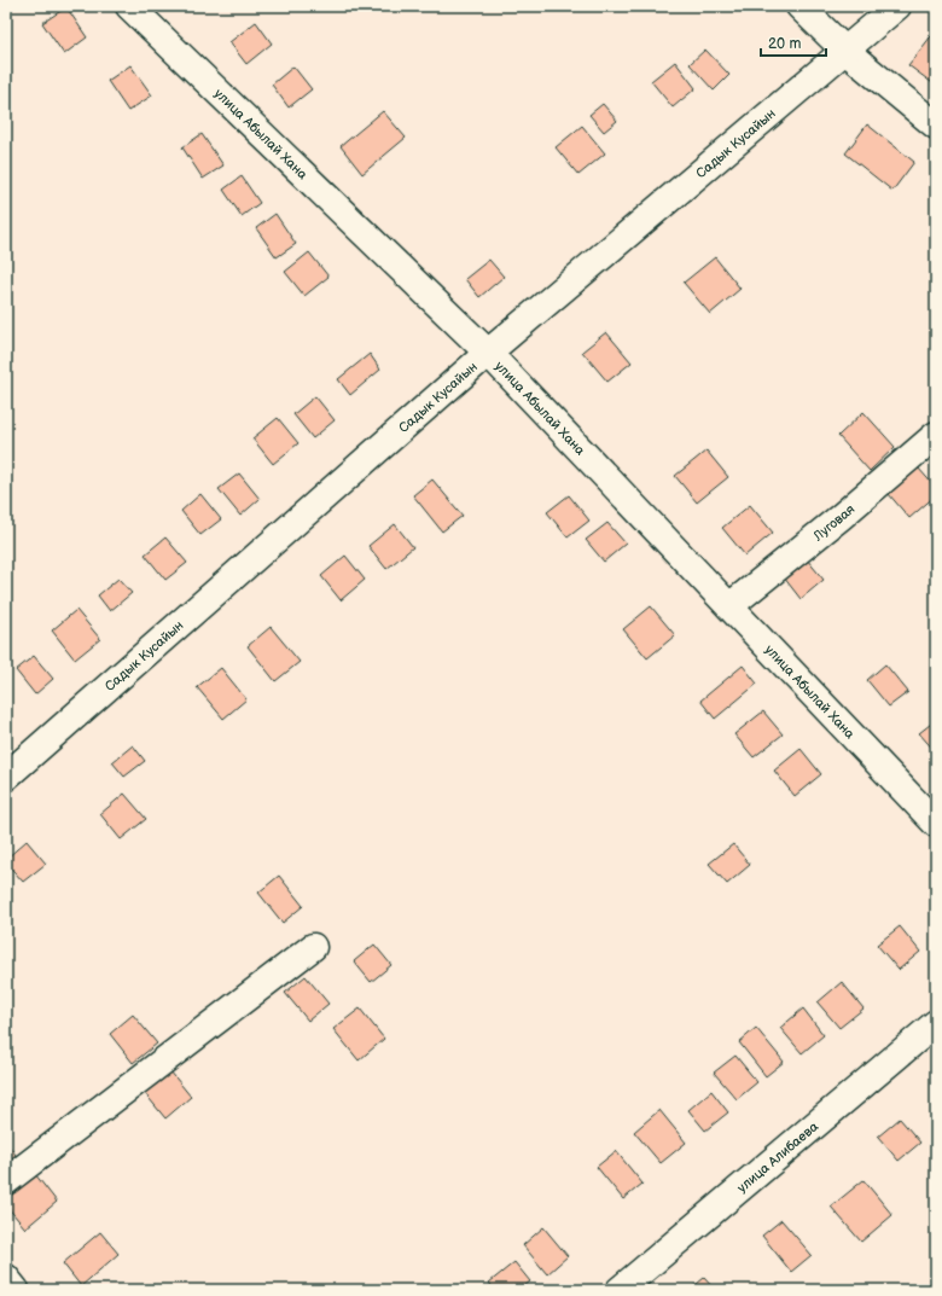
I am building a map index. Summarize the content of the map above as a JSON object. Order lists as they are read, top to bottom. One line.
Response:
{"streets":{"street":["улица Абылай Хана","Садык Кусайын","Луговая","улица Алибаева"]},"crossings":[["улица Абылай Хана","Садык Кусайын"],["улица Абылай Хана","Луговая"]],"scale_bar":"20 m"}
